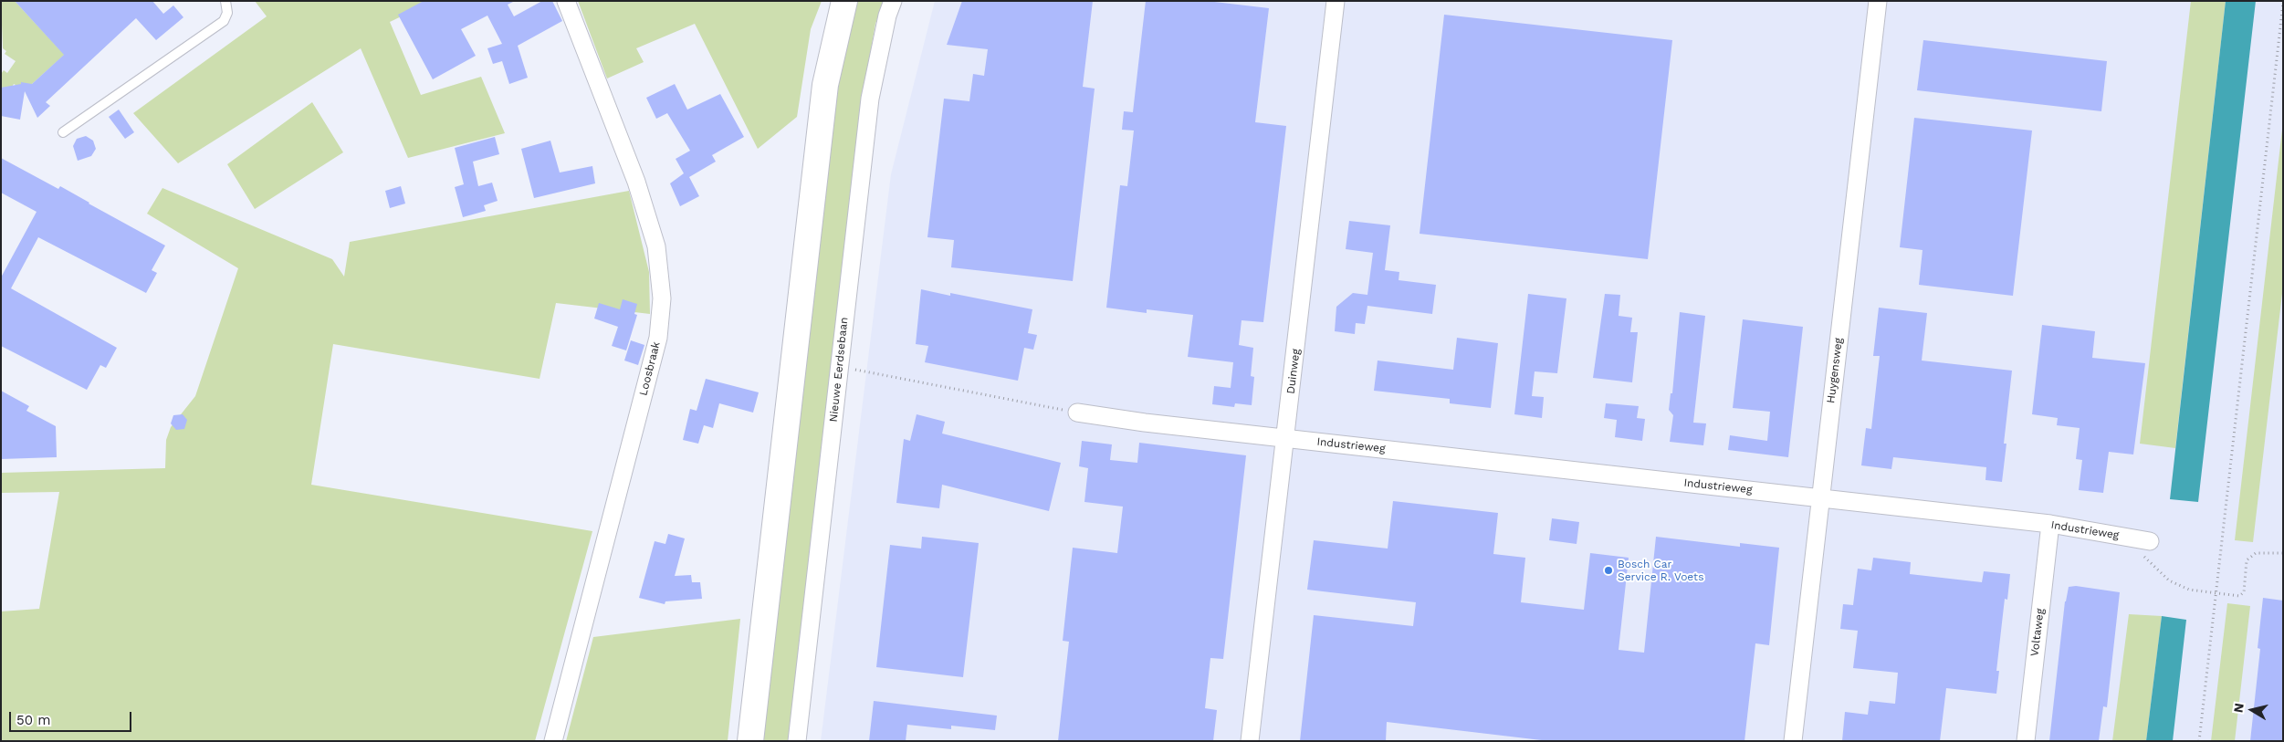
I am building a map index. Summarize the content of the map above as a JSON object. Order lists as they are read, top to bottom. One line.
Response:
{"streets":{"street":["Loosbraak","Nieuwe Eerdsebaan","Huygensweg","Duinweg","Industrieweg","Voltaweg"]},"crossings":[["Huygensweg","Industrieweg"],["Duinweg","Industrieweg"],["Industrieweg","Voltaweg"]],"places":["Bosch Car Service R. Voets"],"scale_bar":"50 m","north":"left"}
